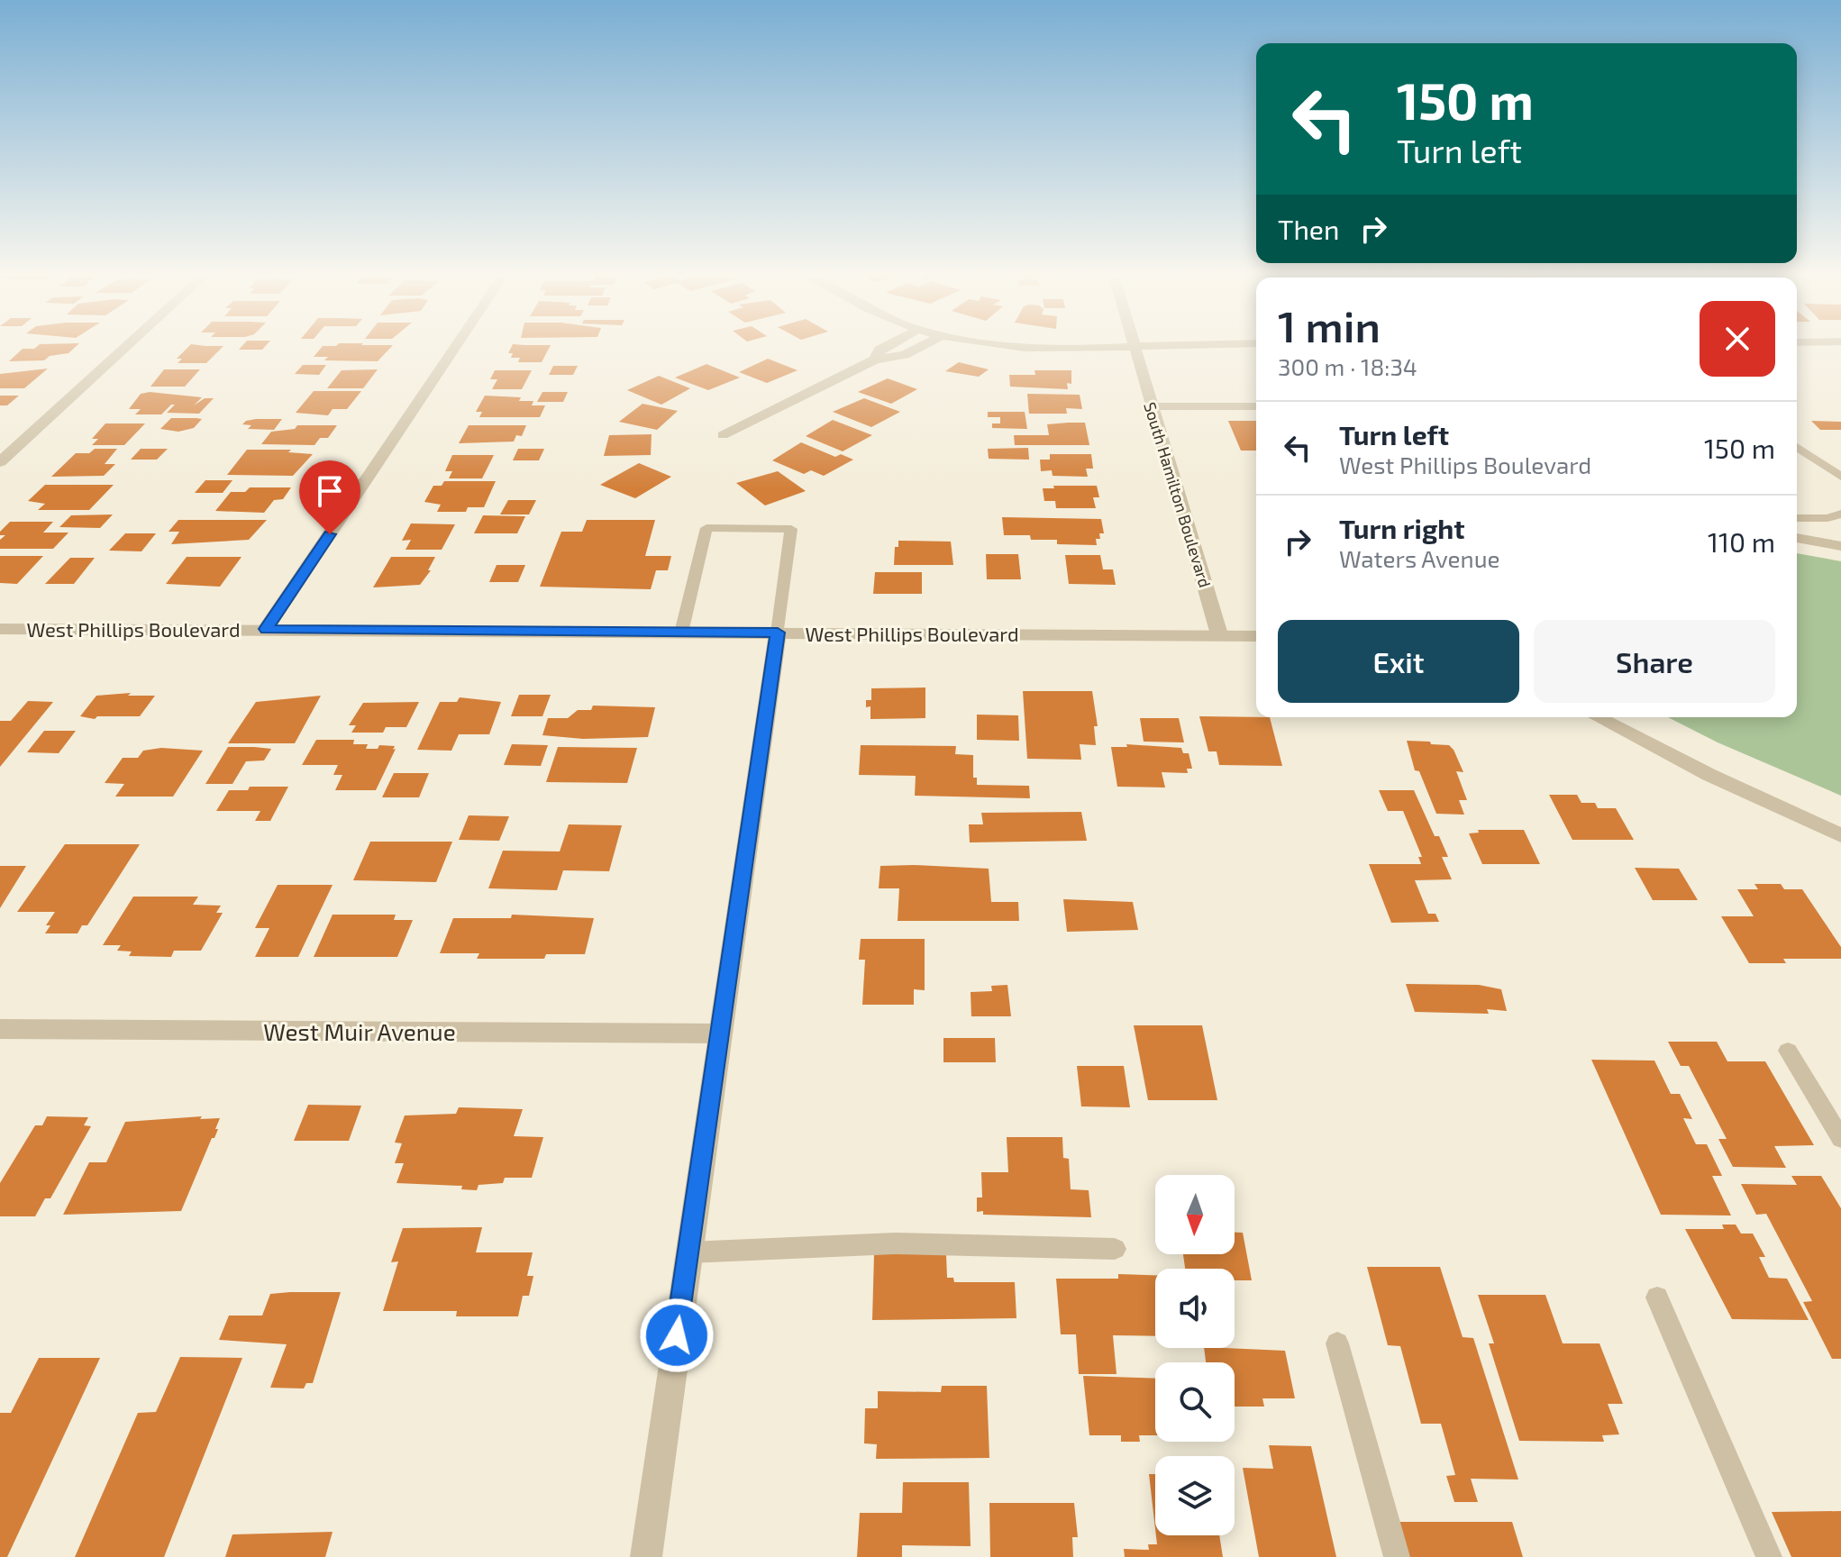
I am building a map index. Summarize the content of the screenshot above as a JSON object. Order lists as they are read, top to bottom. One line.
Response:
{"streets":{"street":["South Hamilton Boulevard","West Phillips Boulevard","West Muir Avenue"]},"crossings":[["South Hamilton Boulevard","West Phillips Boulevard"]],"north":"bottom","page":{"turn":["150 m","Turn left"],"then":"Then","heading":["1 min","300 m · 18:34"],"list":[{"name":"Turn left","note":"West Phillips Boulevard","value":"150 m"},{"name":"Turn right","note":"Waters Avenue","value":"110 m"}],"buttons":["Exit","Share"]}}
